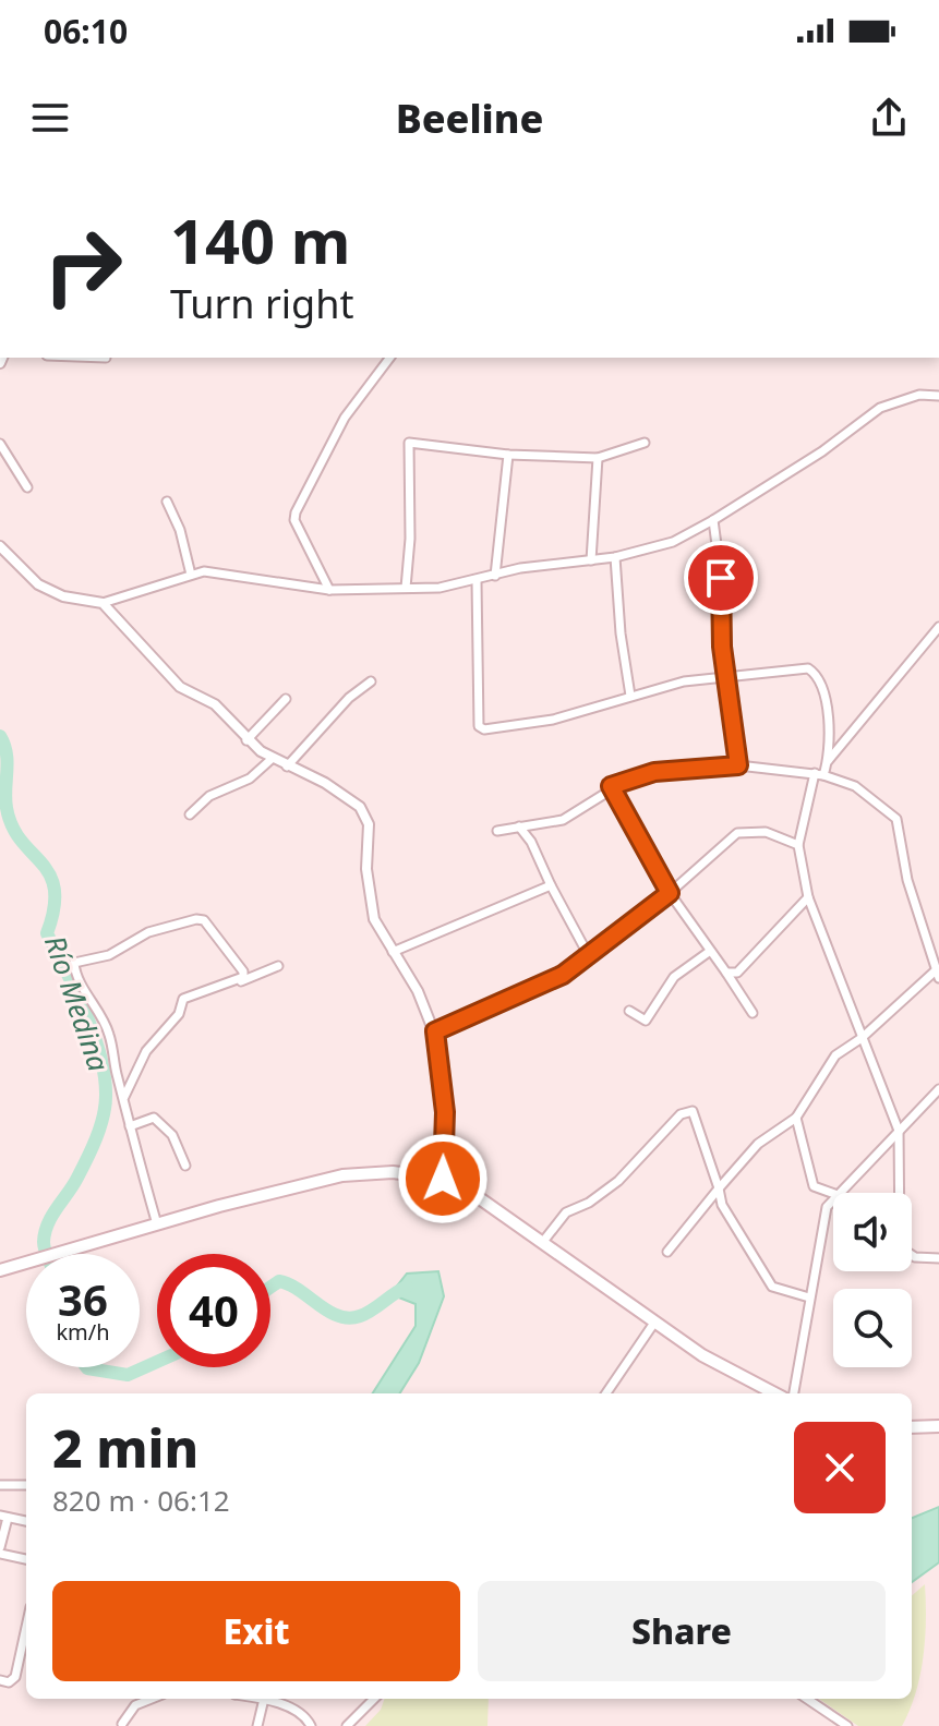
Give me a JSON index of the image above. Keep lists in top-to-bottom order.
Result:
{
  "water": ["Río Medina"],
  "page": {
    "status": "06:10",
    "header": "Beeline",
    "turn": ["140 m", "Turn right"],
    "speed": "36 km/h",
    "limit": "40",
    "heading": ["2 min", "820 m · 06:12"],
    "buttons": ["Exit", "Share"]
  }
}
